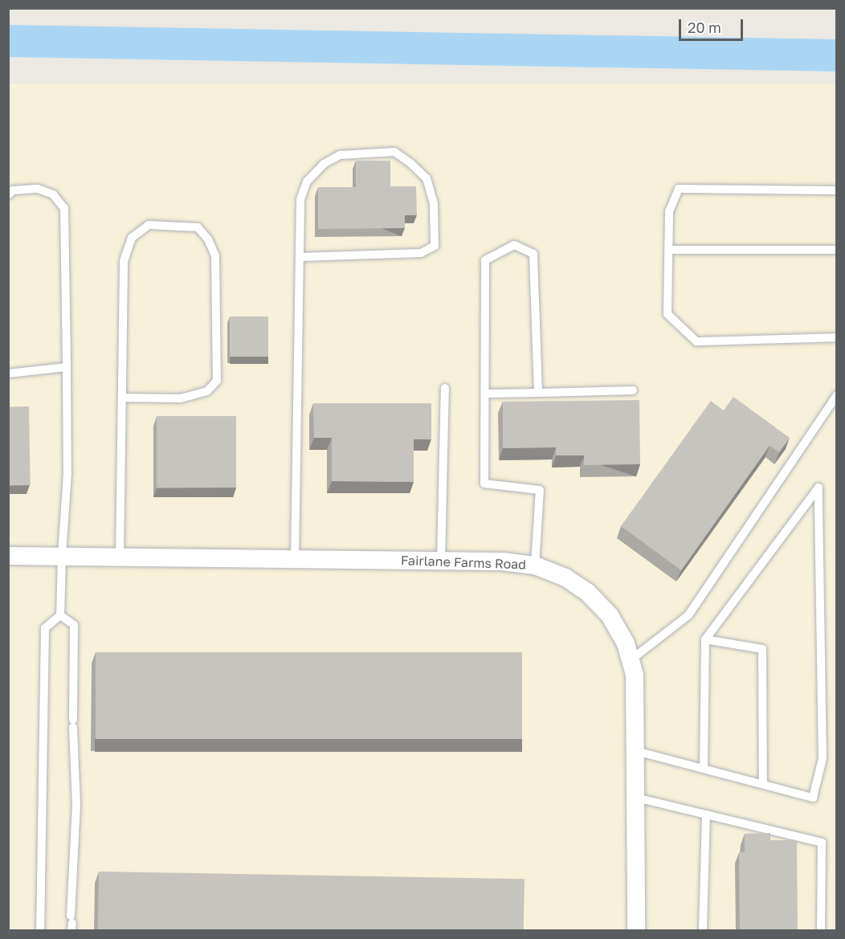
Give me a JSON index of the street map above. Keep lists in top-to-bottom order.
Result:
{
  "streets": {
    "street": ["Fairlane Farms Road"]
  },
  "scale_bar": "20 m"
}
